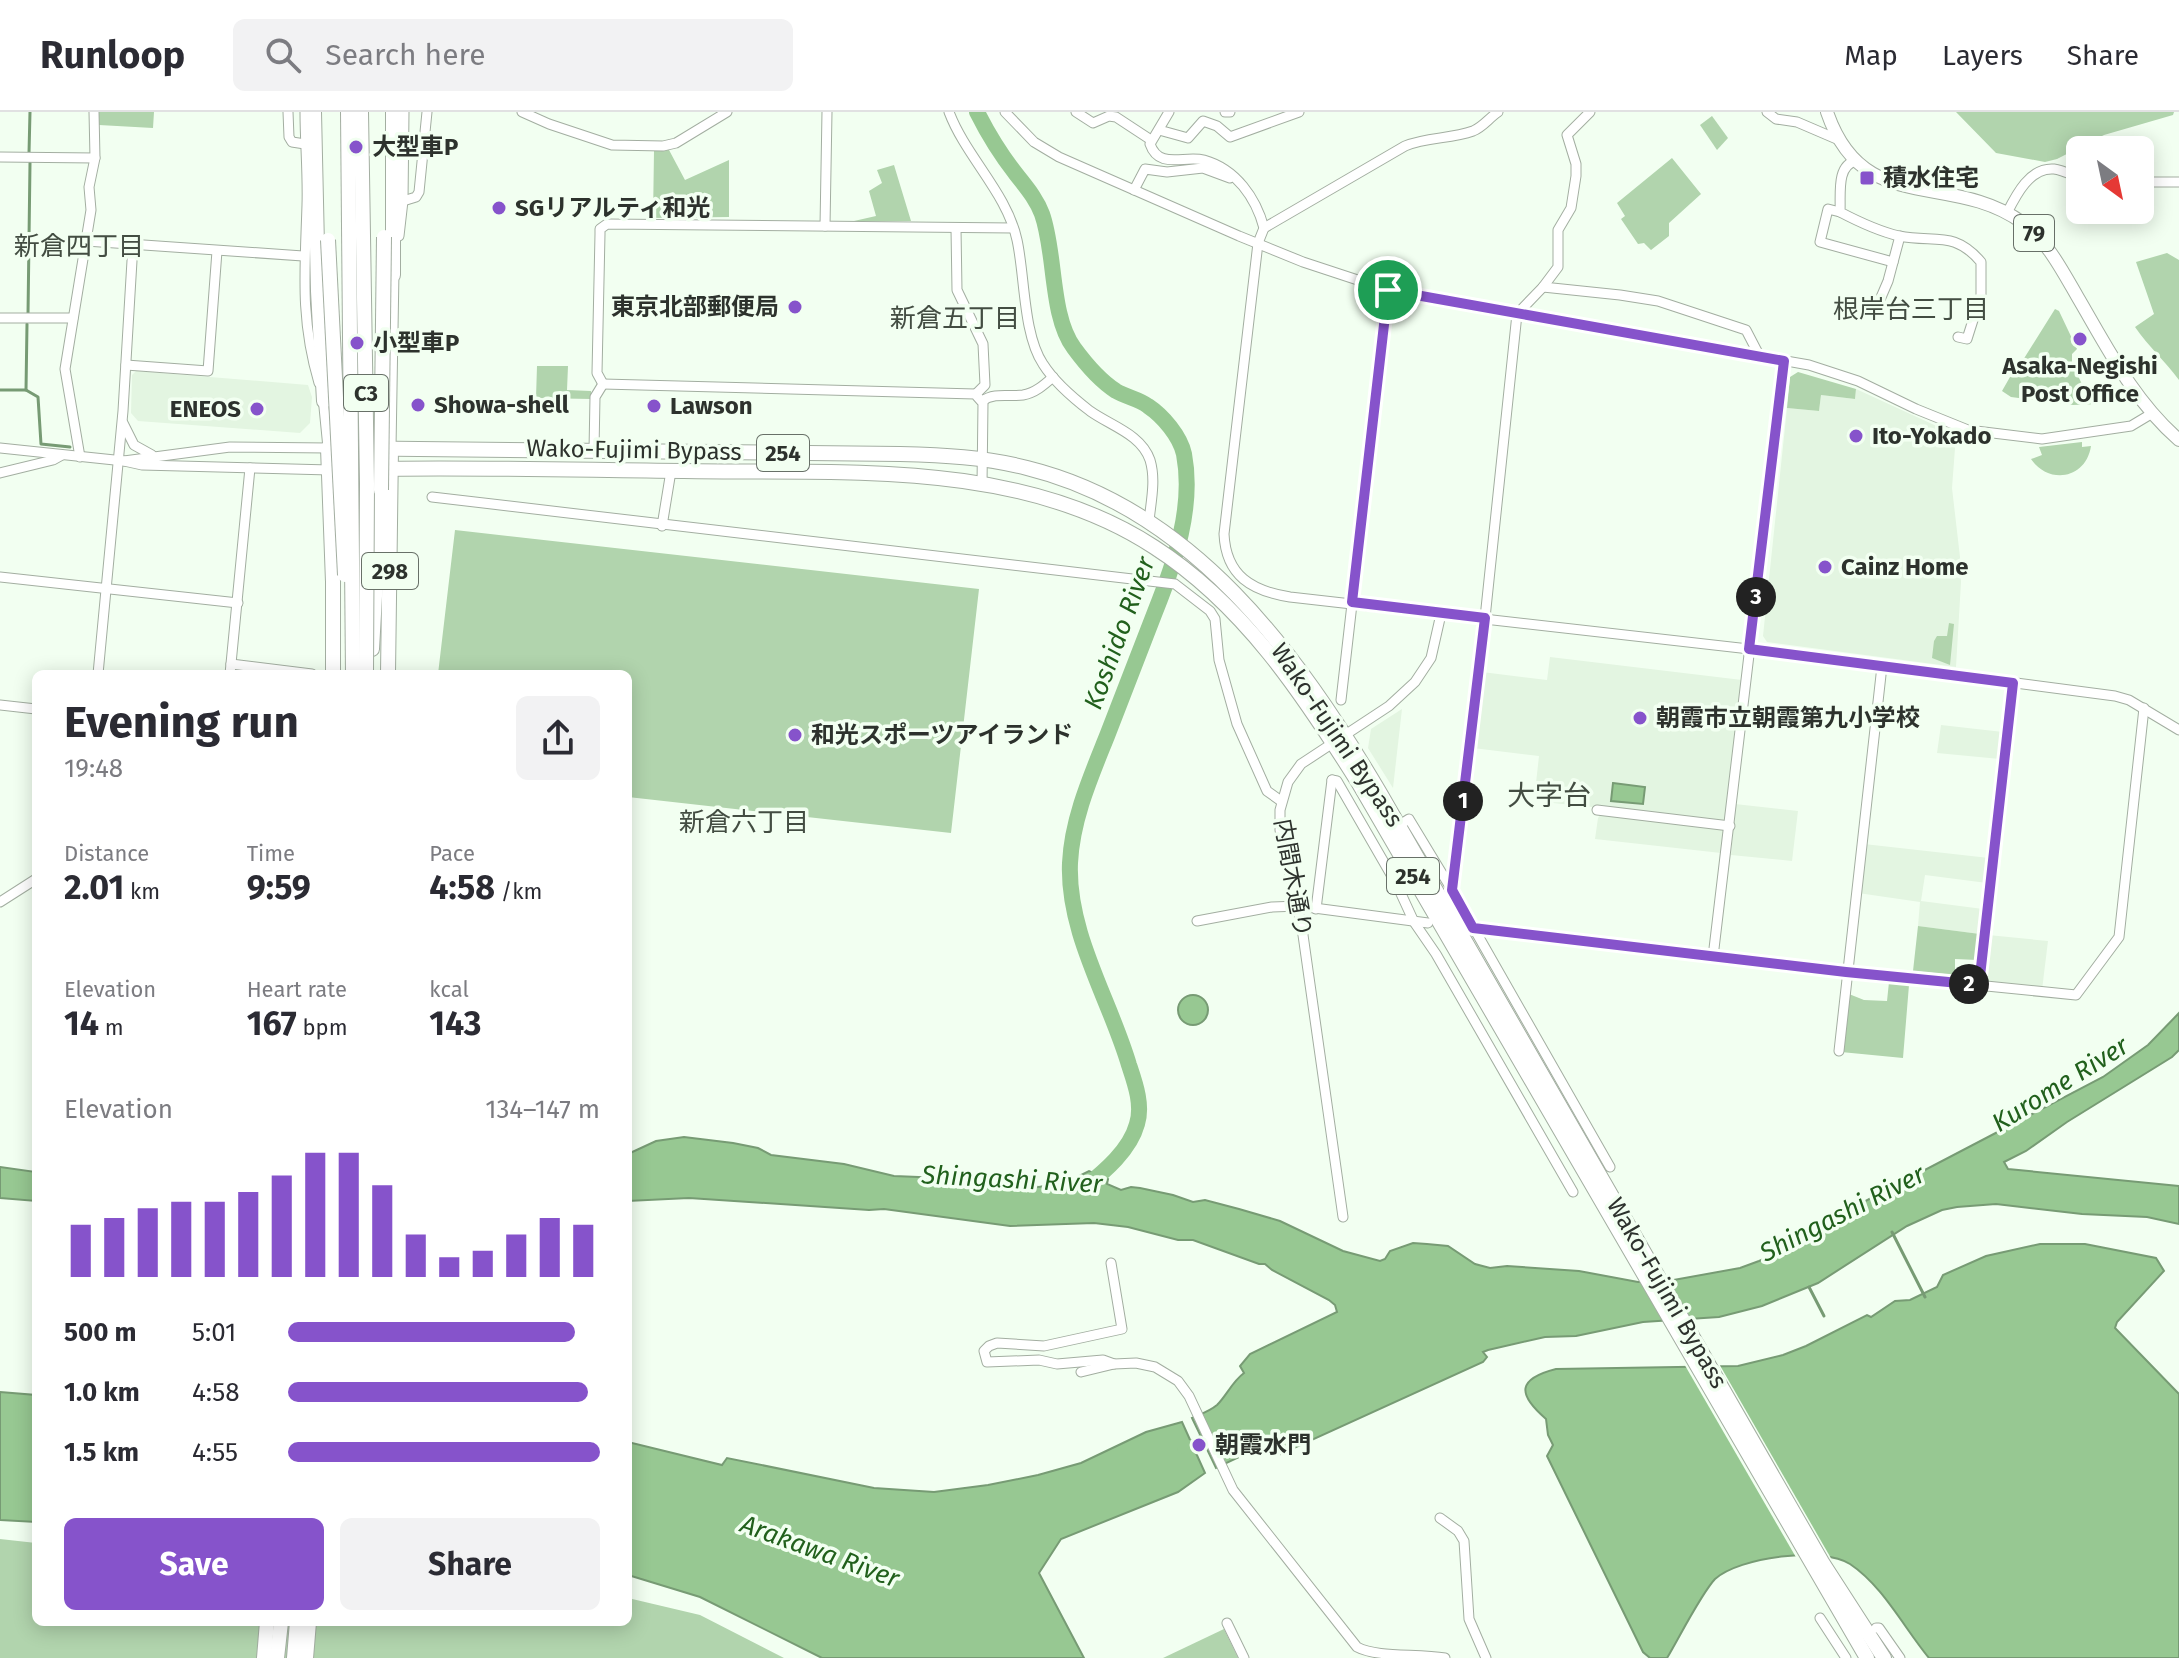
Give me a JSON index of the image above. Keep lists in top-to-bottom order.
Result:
{
  "streets": {
    "highway": [
      "C3",
      "Wako-Fujimi Bypass",
      "254",
      "298"
    ],
    "main road": ["79"],
    "street": ["内間木通り"]
  },
  "crossings": [
    ["Wako-Fujimi Bypass", "298"],
    ["Wako-Fujimi Bypass", "内間木通り"]
  ],
  "districts": [
    "新倉四丁目",
    "根岸台三丁目",
    "新倉五丁目",
    "大字台",
    "新倉六丁目"
  ],
  "water": [
    "Koshido River",
    "Kurome River",
    "Shingashi River",
    "Arakawa River"
  ],
  "places": {
    "other": [
      "大型車P",
      "SGリアルティ和光",
      "東京北部郵便局",
      "Asaka-Negishi Post Office",
      "小型車P",
      "Showa-shell",
      "Lawson",
      "ENEOS",
      "Ito-Yokado",
      "Cainz Home",
      "朝霞市立朝霞第九小学校",
      "和光スポーツアイランド",
      "朝霞水門"
    ],
    "transit": ["積水住宅"]
  },
  "north": "bottom right",
  "page": {
    "header": "Runloop",
    "search": "Search here",
    "nav": ["Map", "Layers", "Share"],
    "pins": ["3", "1", "2"],
    "heading": ["Evening run", "19:48"],
    "stats": [
      ["Distance", "2.01 km"],
      ["Time", "9:59"],
      ["Pace", "4:58 /km"],
      ["Elevation", "14 m"],
      ["Heart rate", "167 bpm"],
      ["kcal", "143"]
    ],
    "chart": ["Elevation", "134–147 m"],
    "list": [
      {
        "name": "500 m",
        "note": "5:01"
      },
      {
        "name": "1.0 km",
        "note": "4:58"
      },
      {
        "name": "1.5 km",
        "note": "4:55"
      }
    ],
    "buttons": ["Save", "Share"]
  }
}
